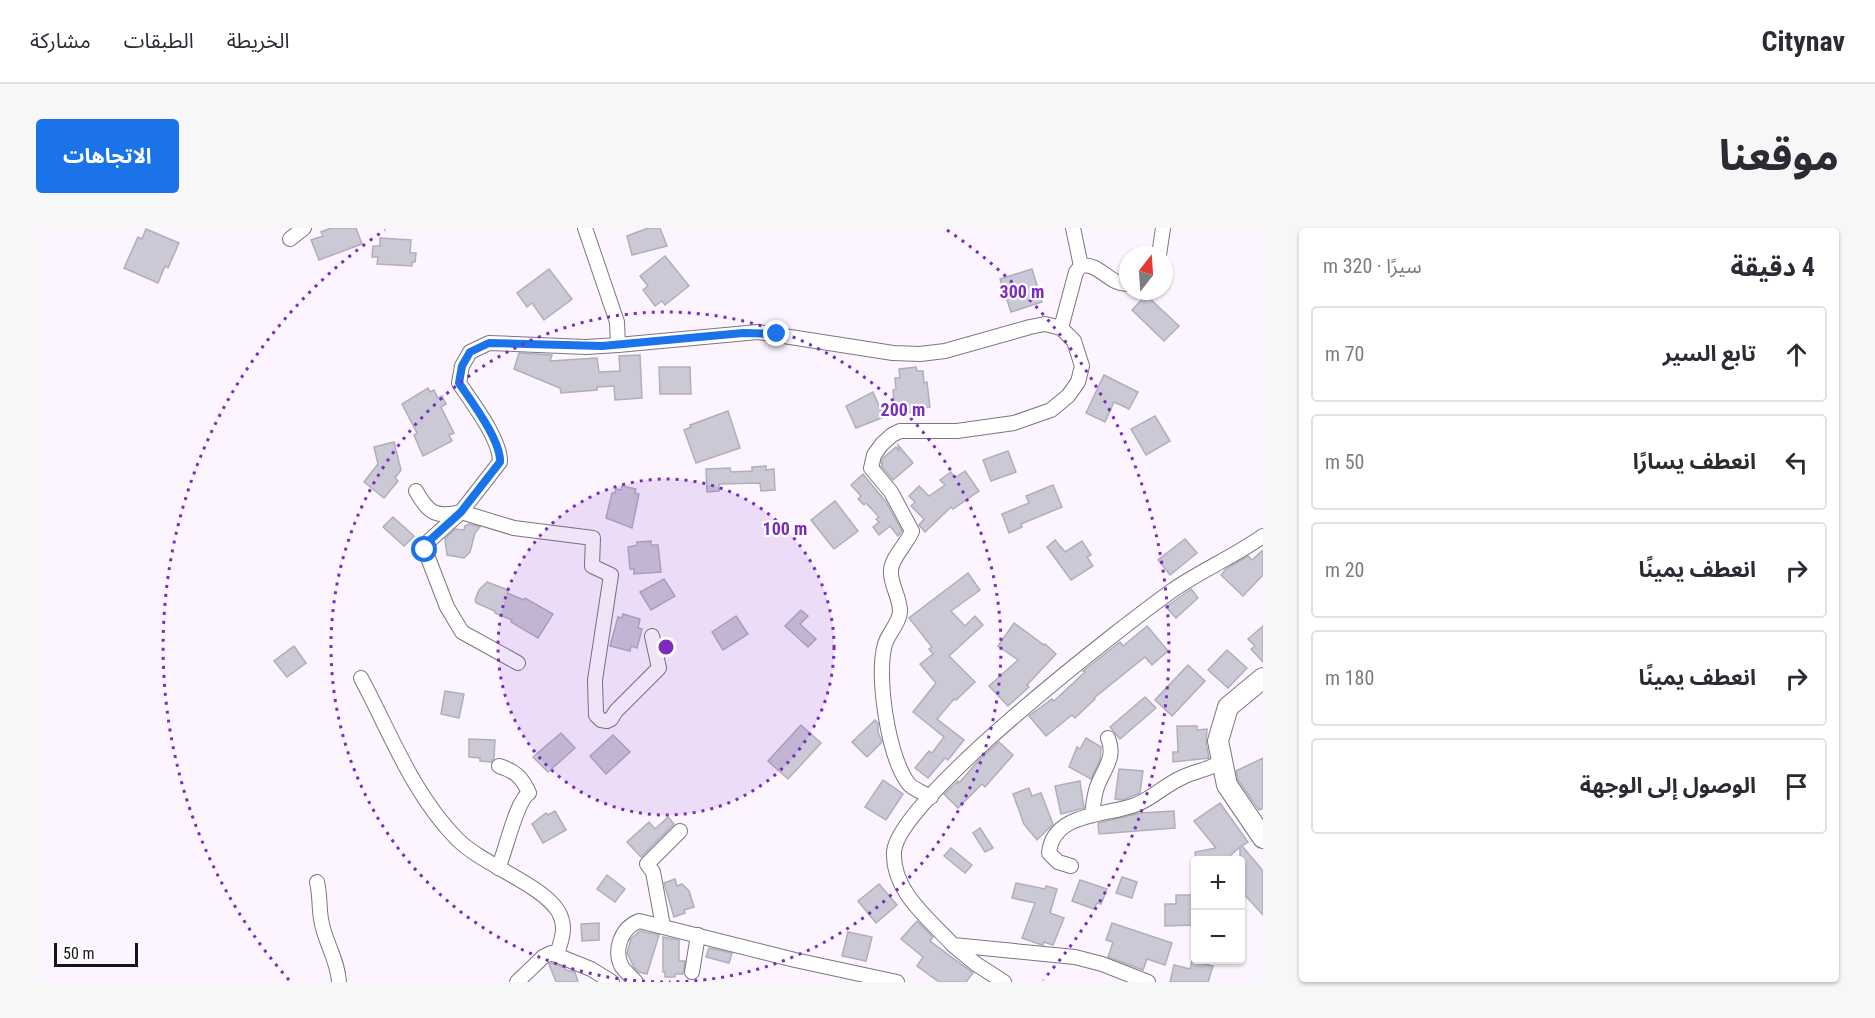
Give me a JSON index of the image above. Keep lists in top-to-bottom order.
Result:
{
  "scale_bar": "50 m",
  "north": "top",
  "page": {
    "header": "Citynav",
    "nav": ["الخريطة", "الطبقات", "مشاركة"],
    "title": "موقعنا",
    "buttons": "الاتجاهات",
    "heading": ["4 دقيقة", "سيرًا · 320 m"],
    "list": [
      ["تابع السير", "70 m"],
      ["انعطف يسارًا", "50 m"],
      ["انعطف يمينًا", "20 m"],
      ["انعطف يمينًا", "180 m"],
      "الوصول إلى الوجهة"
    ],
    "map_buttons": ["+", "−"],
    "scale": "50 m"
  },
  "rings": ["300 m", "200 m", "100 m"]
}
